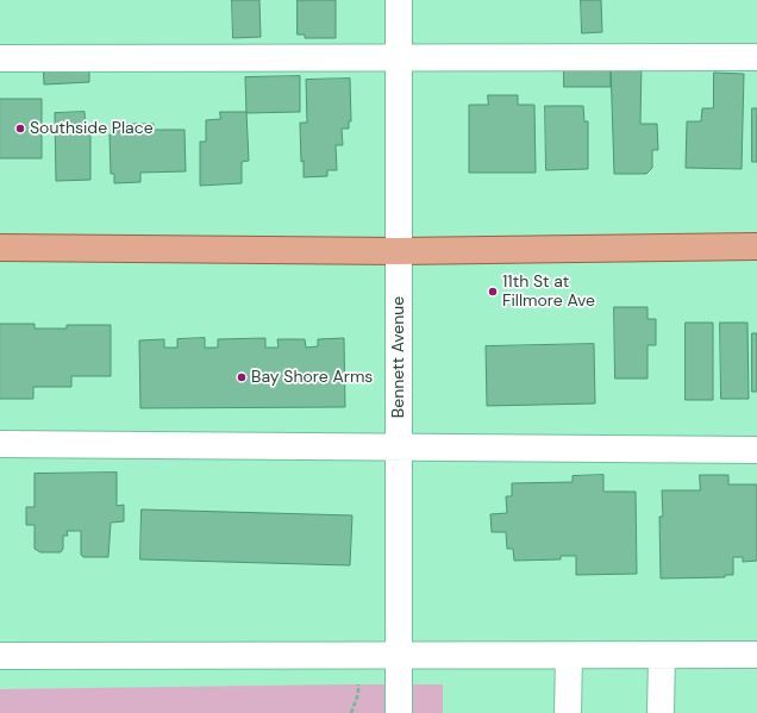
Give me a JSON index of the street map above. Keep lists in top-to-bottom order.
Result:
{
  "streets": {
    "street": ["Bennett Avenue"]
  },
  "places": ["Southside Place", "11th St at Fillmore Ave", "Bay Shore Arms"]
}
